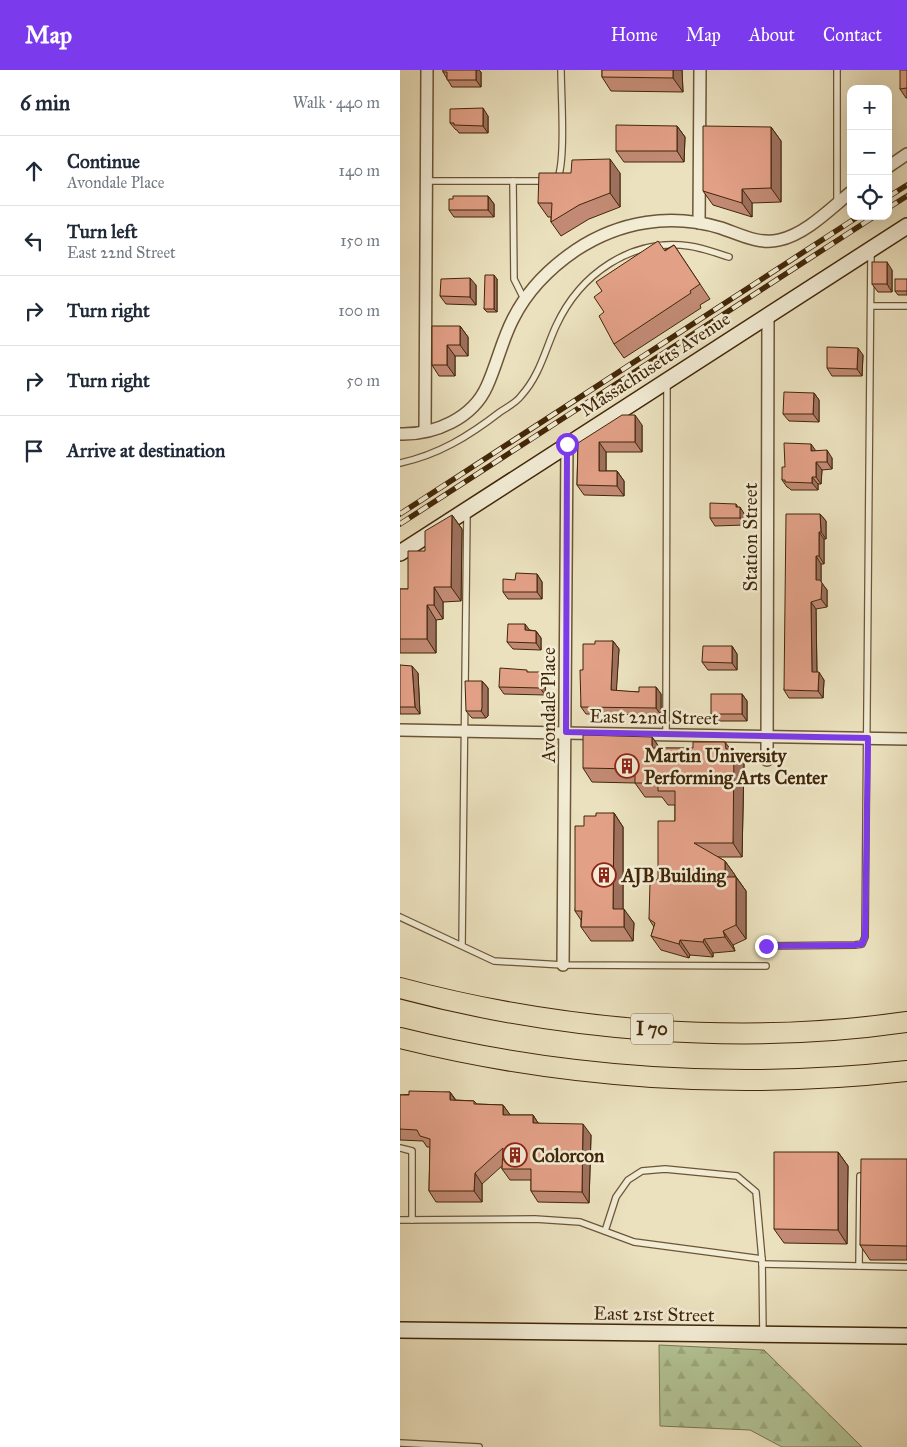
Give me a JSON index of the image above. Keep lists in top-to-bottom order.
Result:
{
  "streets": {
    "highway": ["I 70"],
    "street": [
      "Massachusetts Avenue",
      "Station Street",
      "Avondale Place",
      "East 22nd Street",
      "East 21st Street"
    ]
  },
  "crossings": [
    ["Massachusetts Avenue", "Station Street"],
    ["Massachusetts Avenue", "Avondale Place"],
    ["Station Street", "East 22nd Street"],
    ["Avondale Place", "East 22nd Street"]
  ],
  "places": {
    "building": ["Martin University Performing Arts Center", "AJB Building", "Colorcon"]
  },
  "page": {
    "header": "Map",
    "nav": [
      "Home",
      "Map",
      "About",
      "Contact"
    ],
    "heading": ["6 min", "Walk · 440 m"],
    "map_buttons": ["+", "−"],
    "list": [
      ["Continue", "Avondale Place", "140 m"],
      ["Turn left", "East 22nd Street", "150 m"],
      ["Turn right", "100 m"],
      ["Turn right", "50 m"],
      "Arrive at destination"
    ]
  }
}
